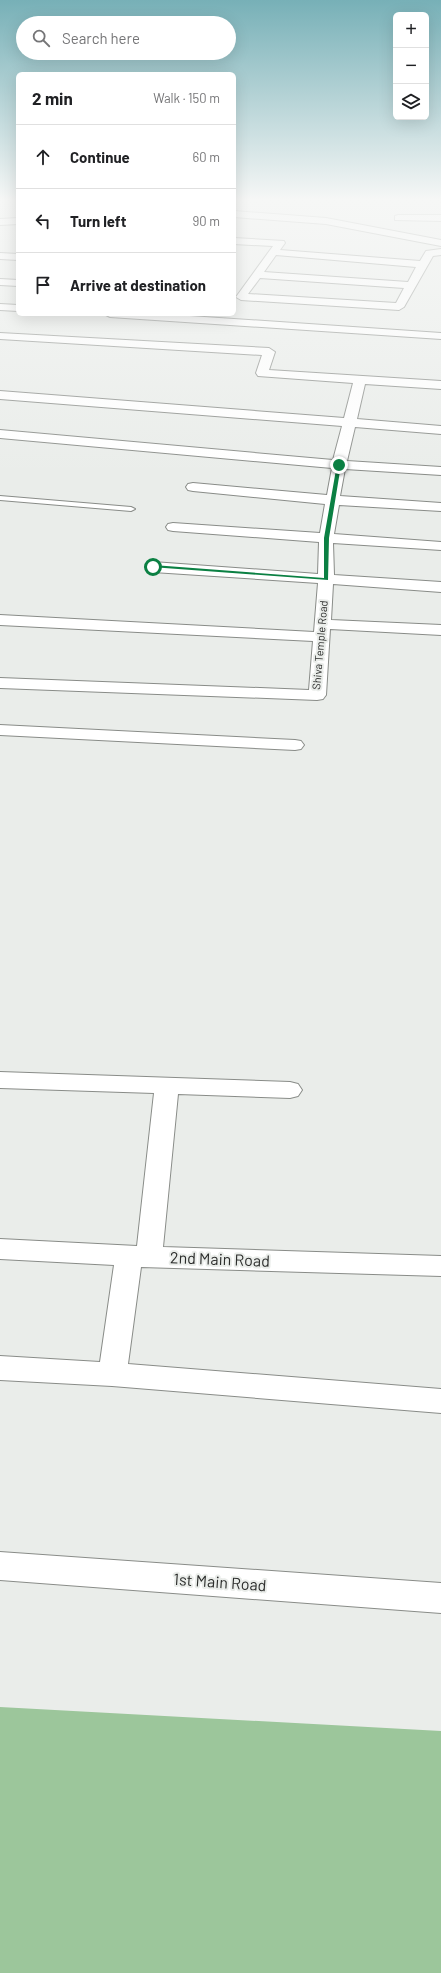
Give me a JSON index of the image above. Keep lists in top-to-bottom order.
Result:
{
  "streets": {
    "street": ["Shiva Temple Road", "2nd Main Road", "1st Main Road"]
  },
  "page": {
    "map_buttons": ["+", "−"],
    "search": "Search here",
    "heading": ["2 min", "Walk · 150 m"],
    "list": [
      ["Continue", "60 m"],
      ["Turn left", "90 m"],
      "Arrive at destination"
    ]
  }
}
